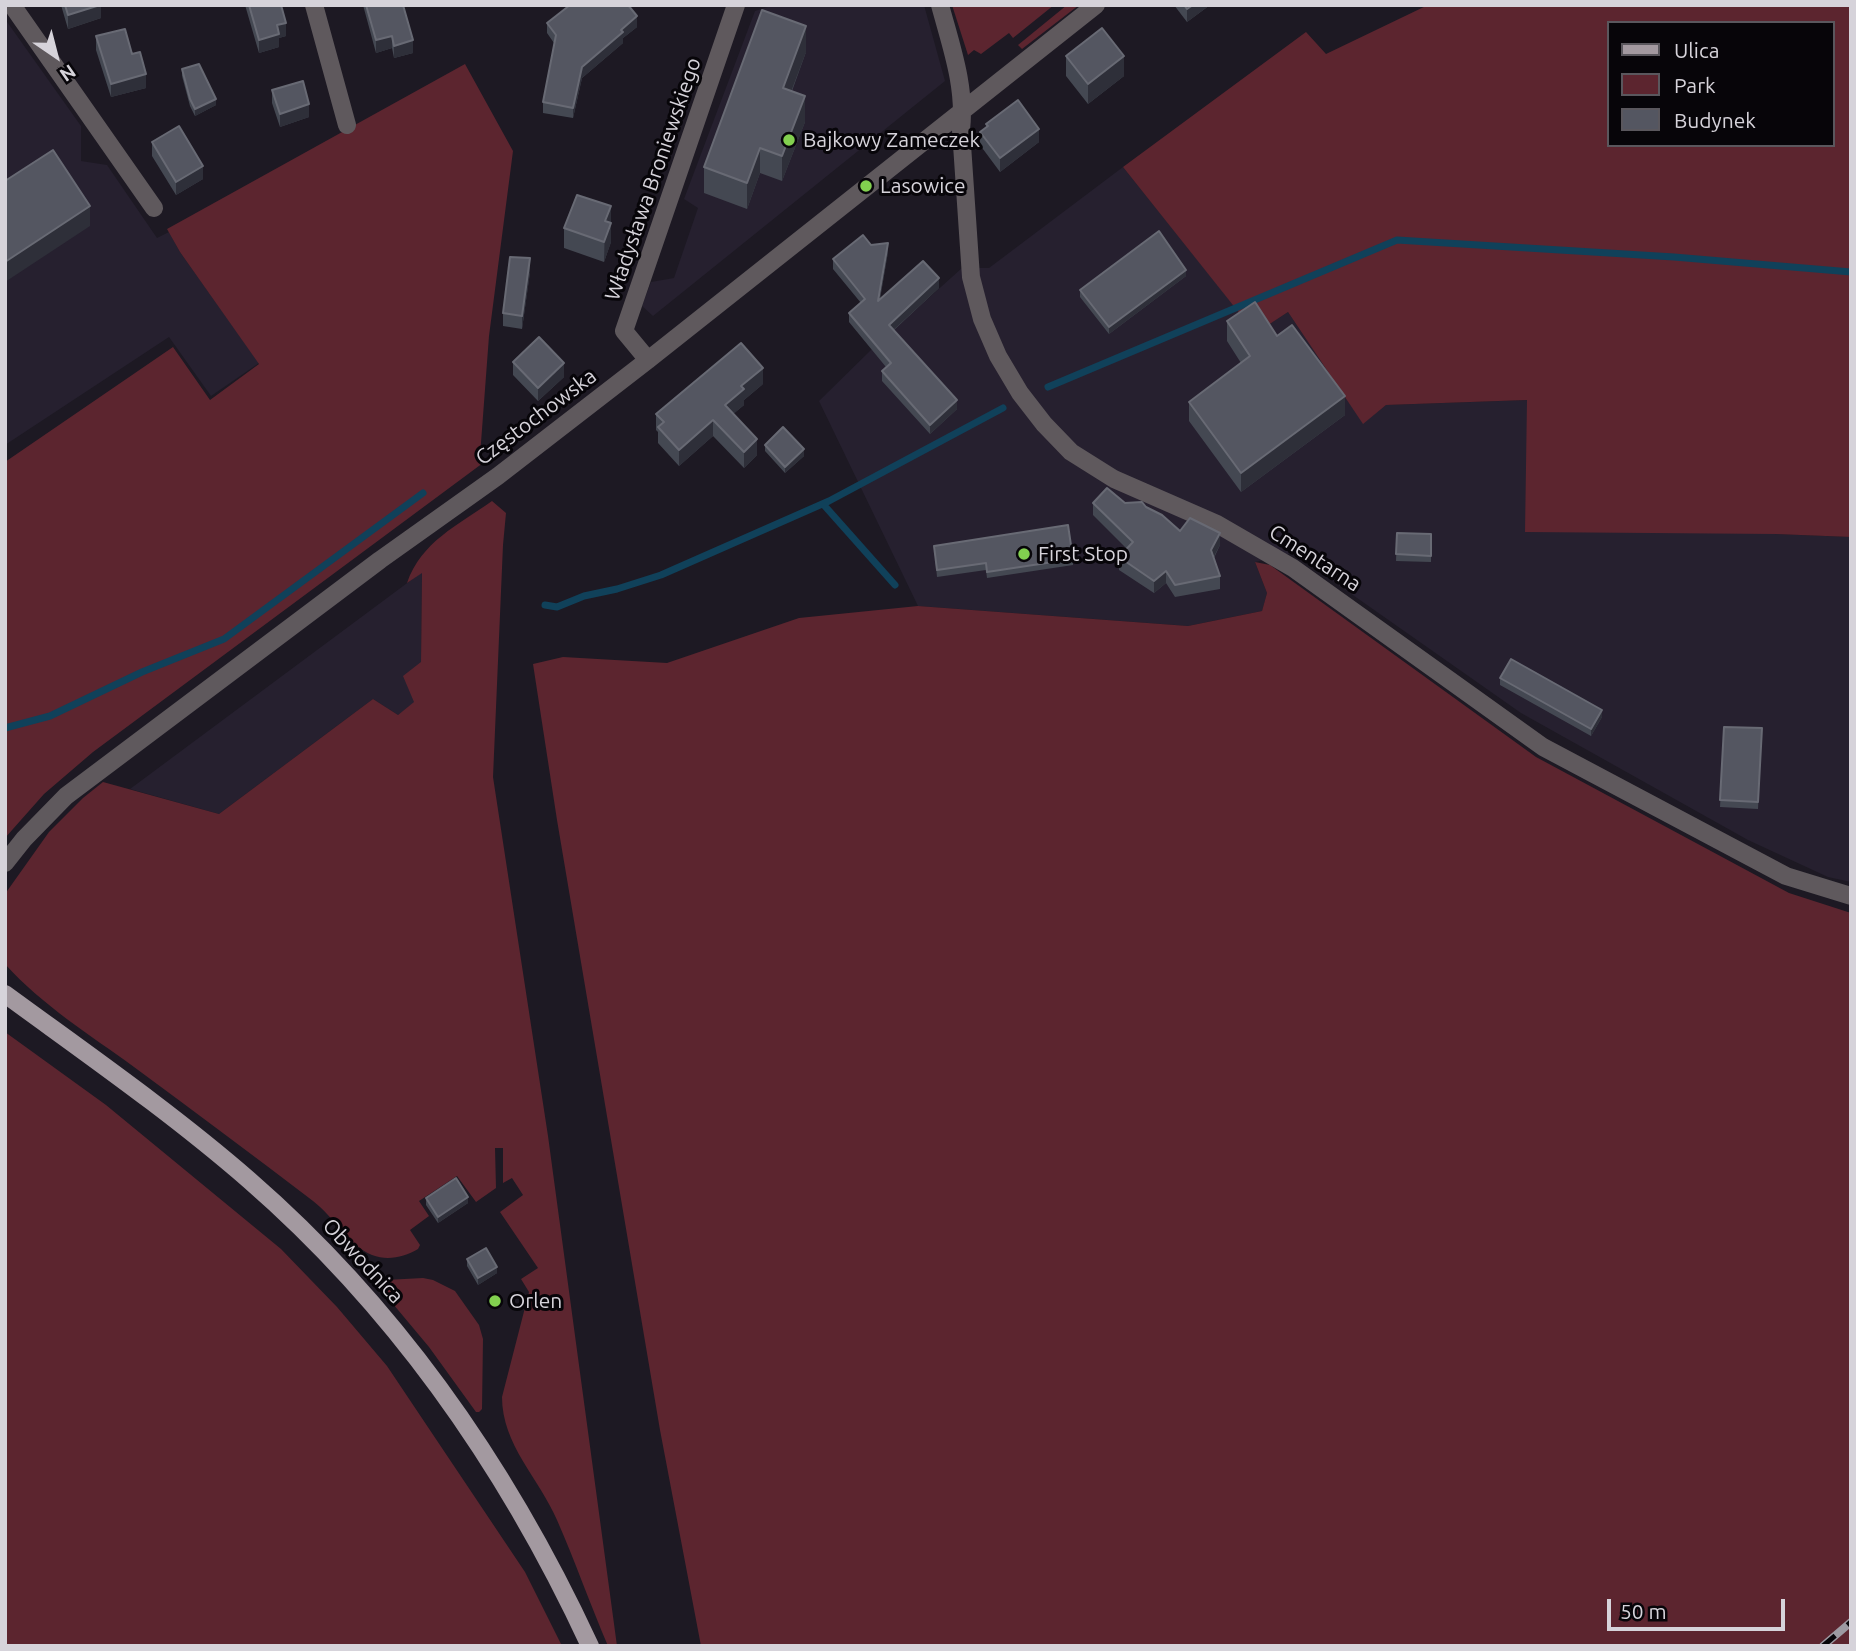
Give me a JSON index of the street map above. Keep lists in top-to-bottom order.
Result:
{
  "streets": {
    "main road": ["Obwodnica"],
    "street": ["Władysława Broniewskiego", "Częstochowska", "Cmentarna"]
  },
  "crossings": [
    ["Władysława Broniewskiego", "Częstochowska"],
    ["Częstochowska", "Cmentarna"]
  ],
  "places": [
    "Bajkowy Zameczek",
    "Lasowice",
    "First Stop",
    "Orlen"
  ],
  "legend": ["Ulica", "Park", "Budynek"],
  "scale_bar": "50 m",
  "north": "bottom right"
}
